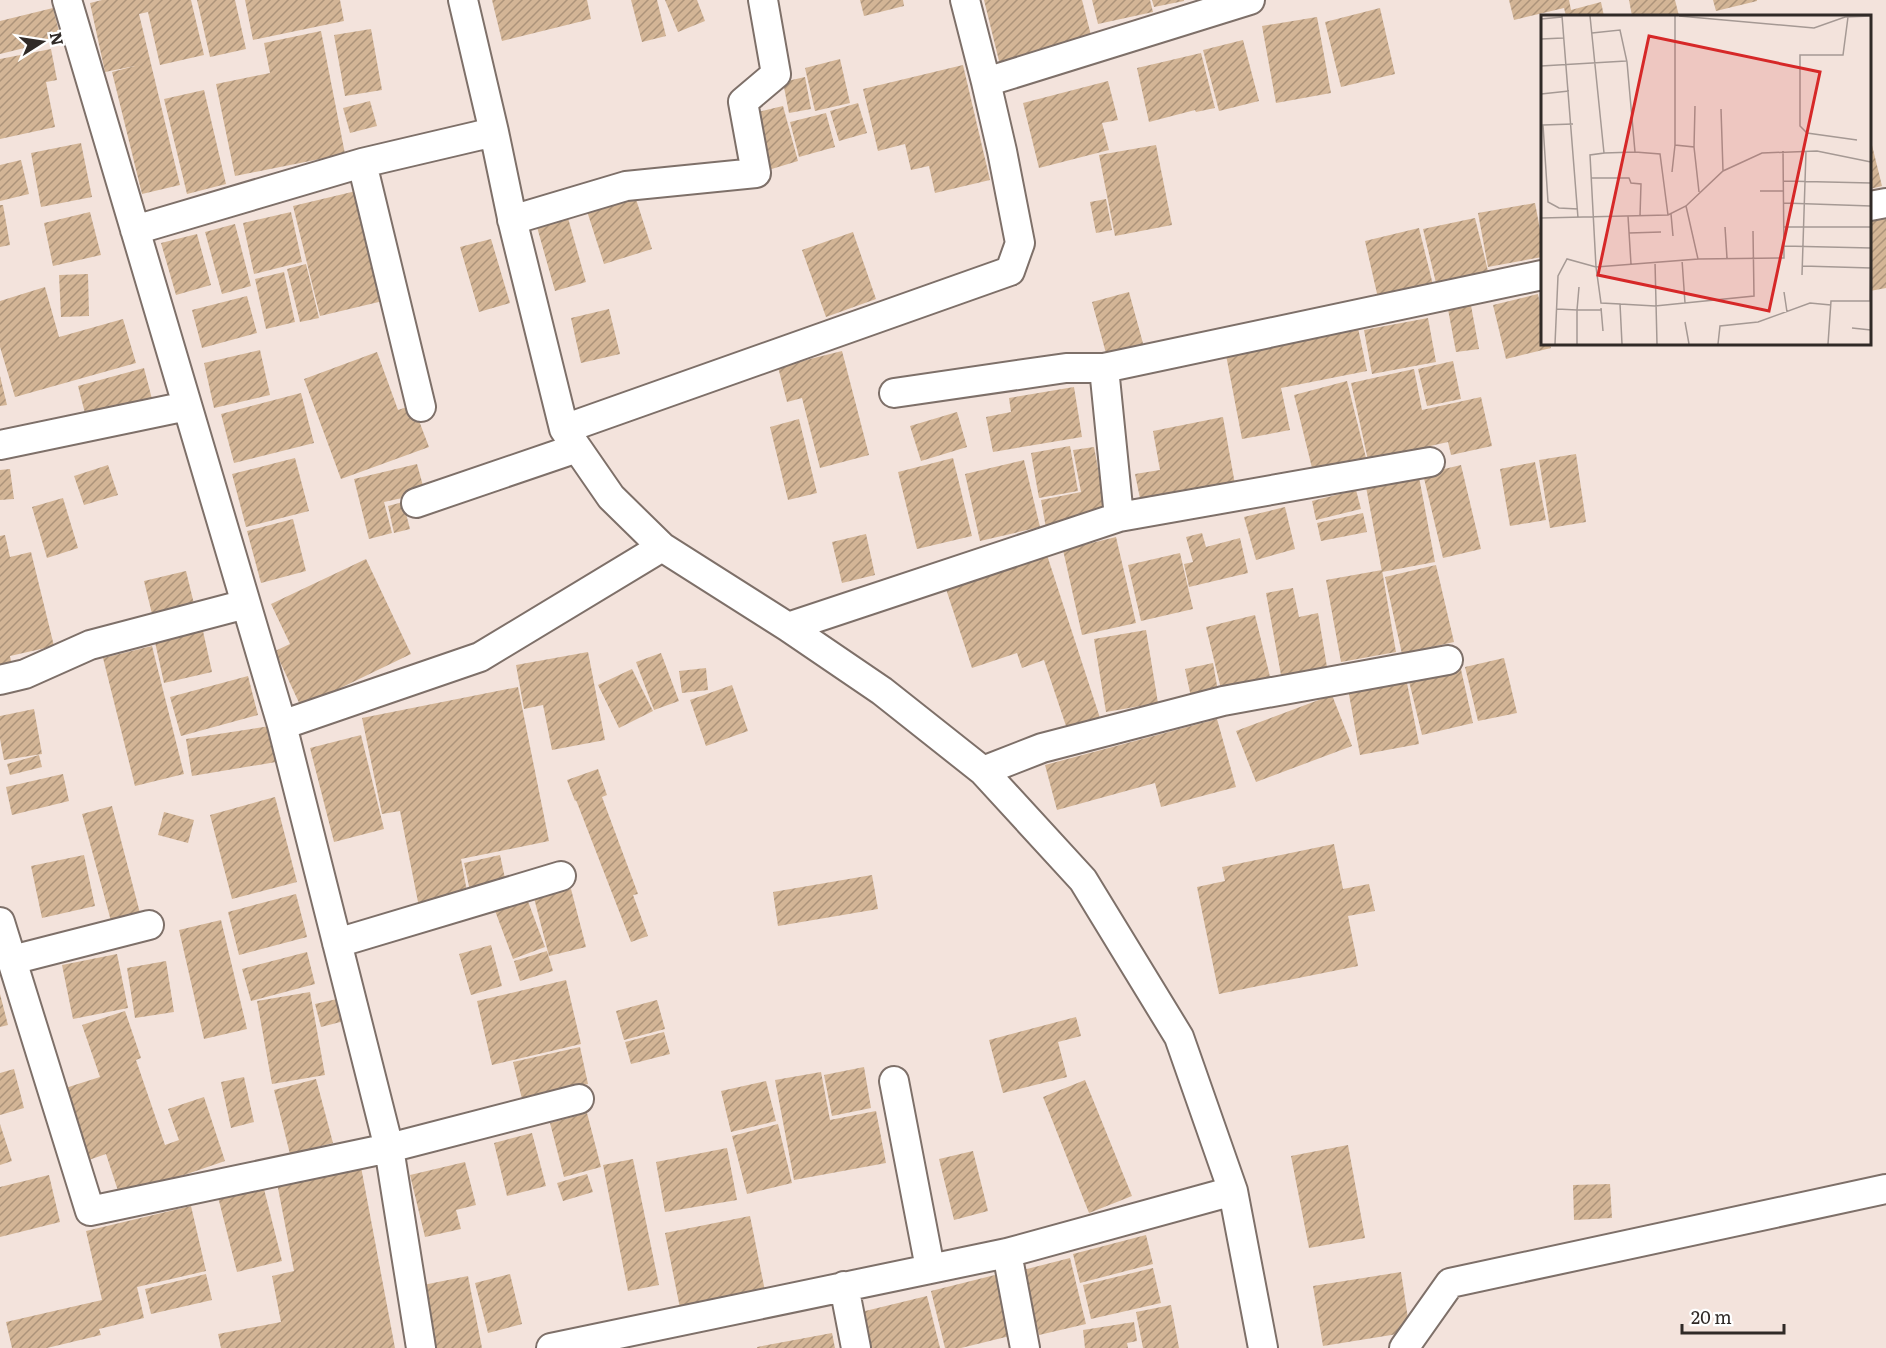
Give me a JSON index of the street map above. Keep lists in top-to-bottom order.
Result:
{
  "scale_bar": "20 m",
  "north": "right"
}
